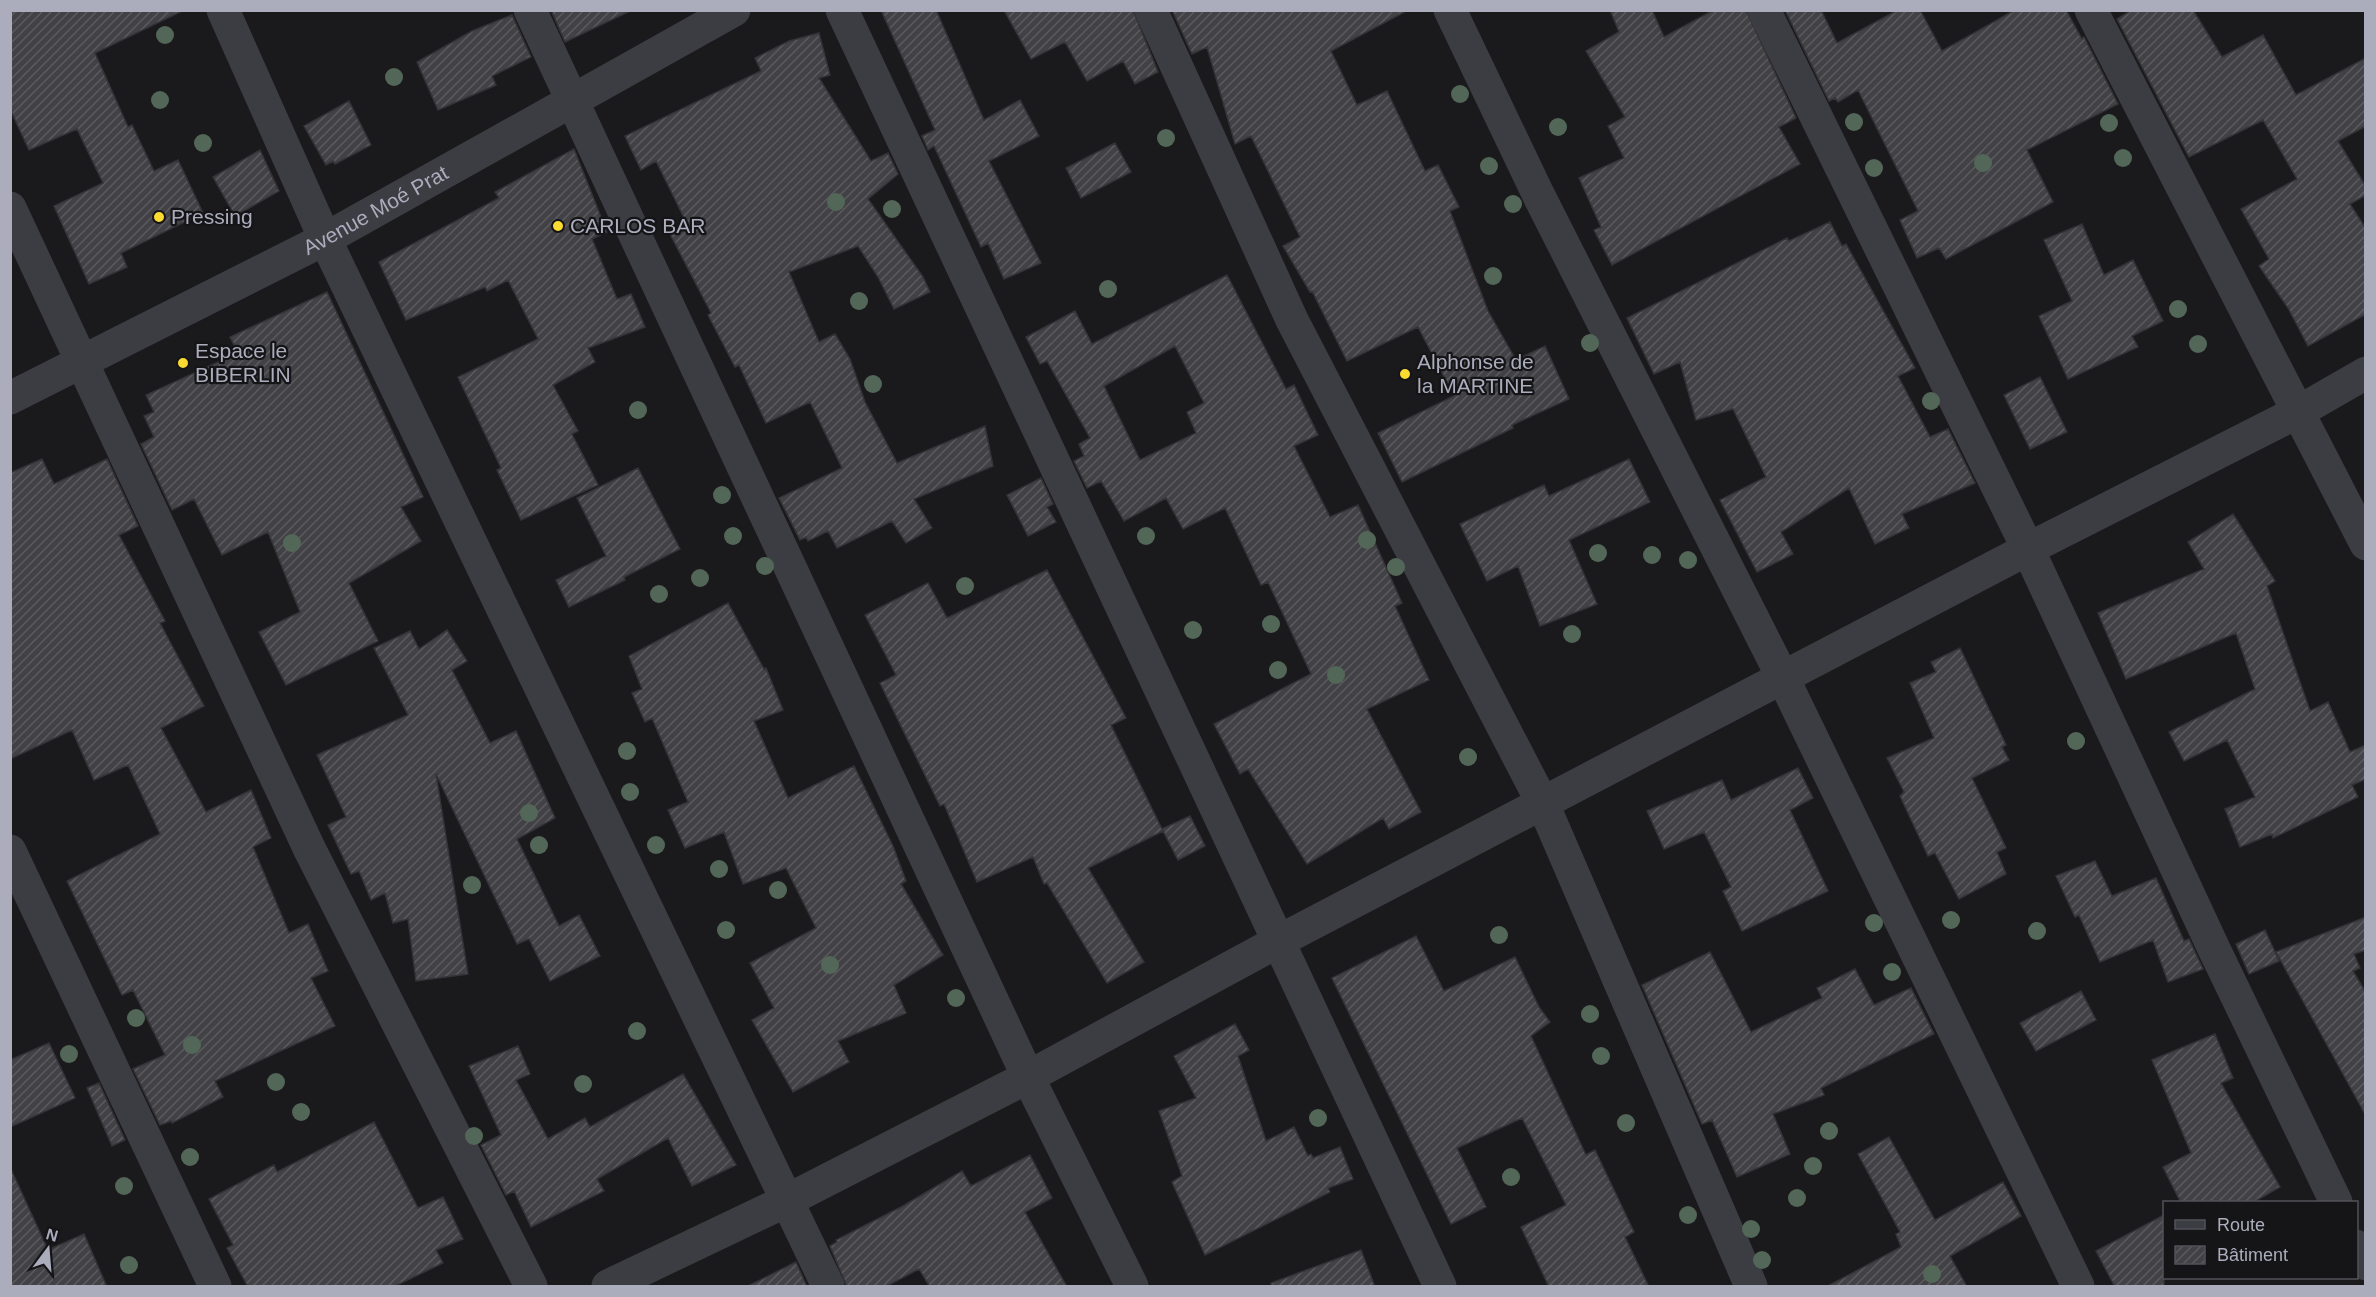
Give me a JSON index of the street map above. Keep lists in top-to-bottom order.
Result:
{
  "streets": {
    "street": ["Avenue Moé Prat"]
  },
  "places": [
    "Pressing",
    "CARLOS BAR",
    "Espace le BIBERLIN",
    "Alphonse de la MARTINE"
  ],
  "legend": ["Route", "Bâtiment"],
  "north": "top"
}
